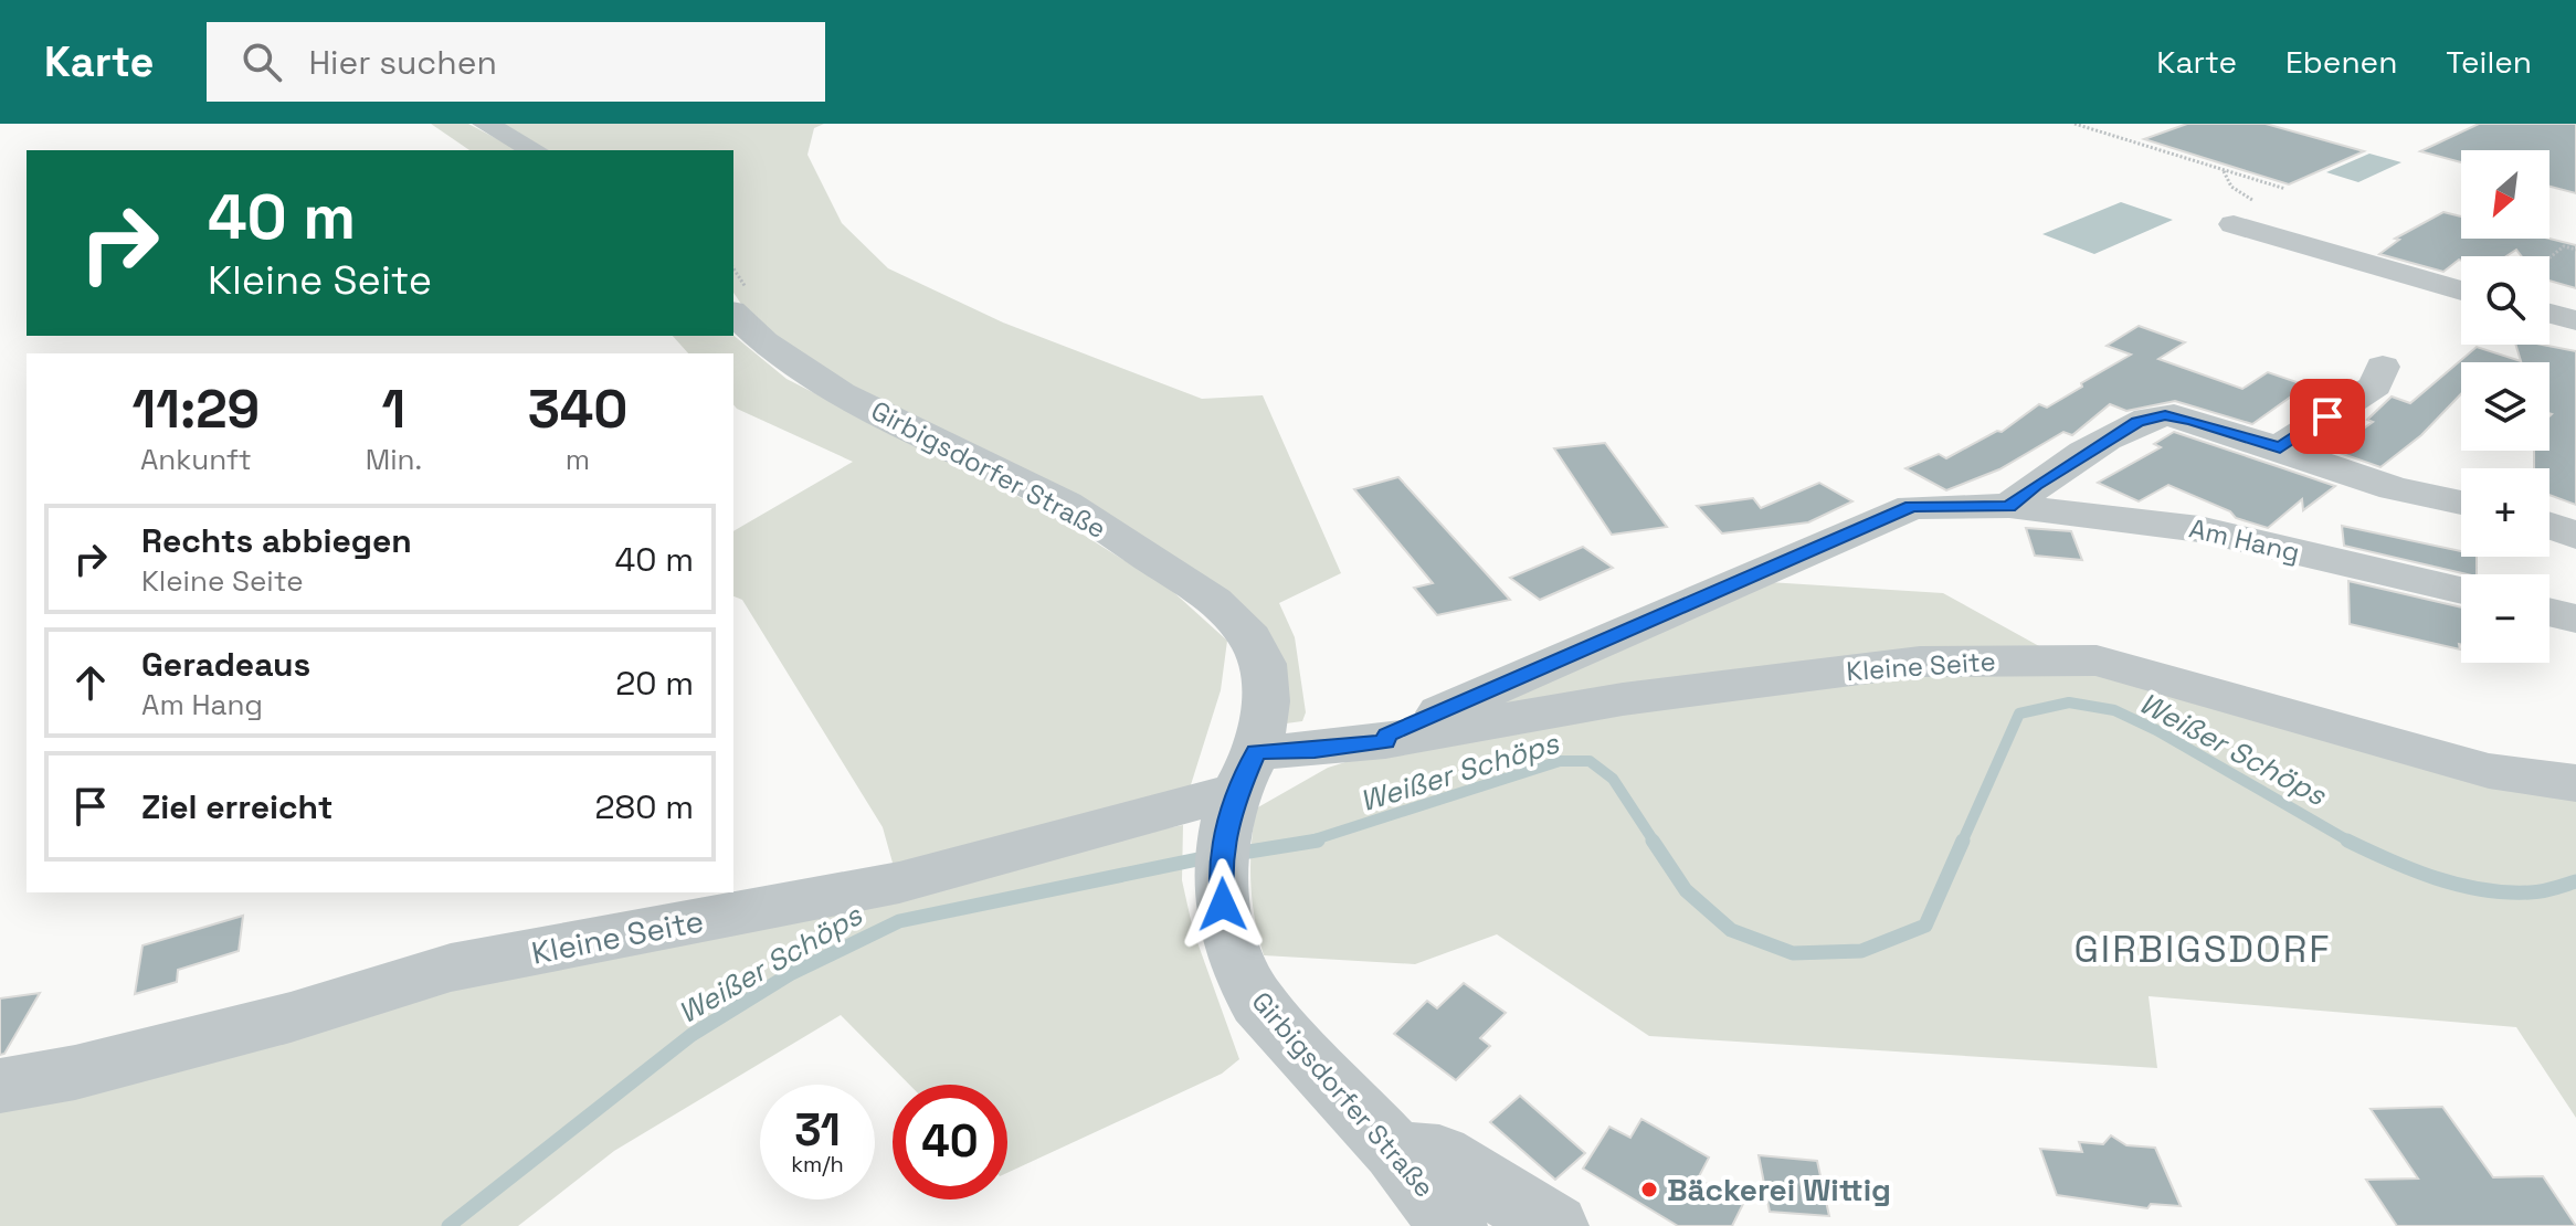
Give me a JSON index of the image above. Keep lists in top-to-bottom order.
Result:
{
  "streets": {
    "street": ["Girbigsdorfer Straße", "Am Hang", "Kleine Seite"]
  },
  "crossings": [
    ["Girbigsdorfer Straße", "Kleine Seite"],
    ["Am Hang", "Kleine Seite"]
  ],
  "districts": ["GIRBIGSDORF"],
  "water": ["Weißer Schöps"],
  "places": ["Bäckerei Wittig"],
  "north": "bottom left",
  "page": {
    "header": "Karte",
    "search": "Hier suchen",
    "nav": ["Karte", "Ebenen", "Teilen"],
    "map_buttons": ["+", "−"],
    "turn": ["40 m", "Kleine Seite"],
    "eta": [
      "11:29",
      "Ankunft",
      "1",
      "Min.",
      "340",
      "m"
    ],
    "list": [
      {
        "name": "Rechts abbiegen",
        "note": "Kleine Seite",
        "value": "40 m"
      },
      {
        "name": "Geradeaus",
        "note": "Am Hang",
        "value": "20 m"
      },
      {
        "name": "Ziel erreicht",
        "value": "280 m"
      }
    ],
    "speed": "31 km/h",
    "limit": "40"
  }
}
